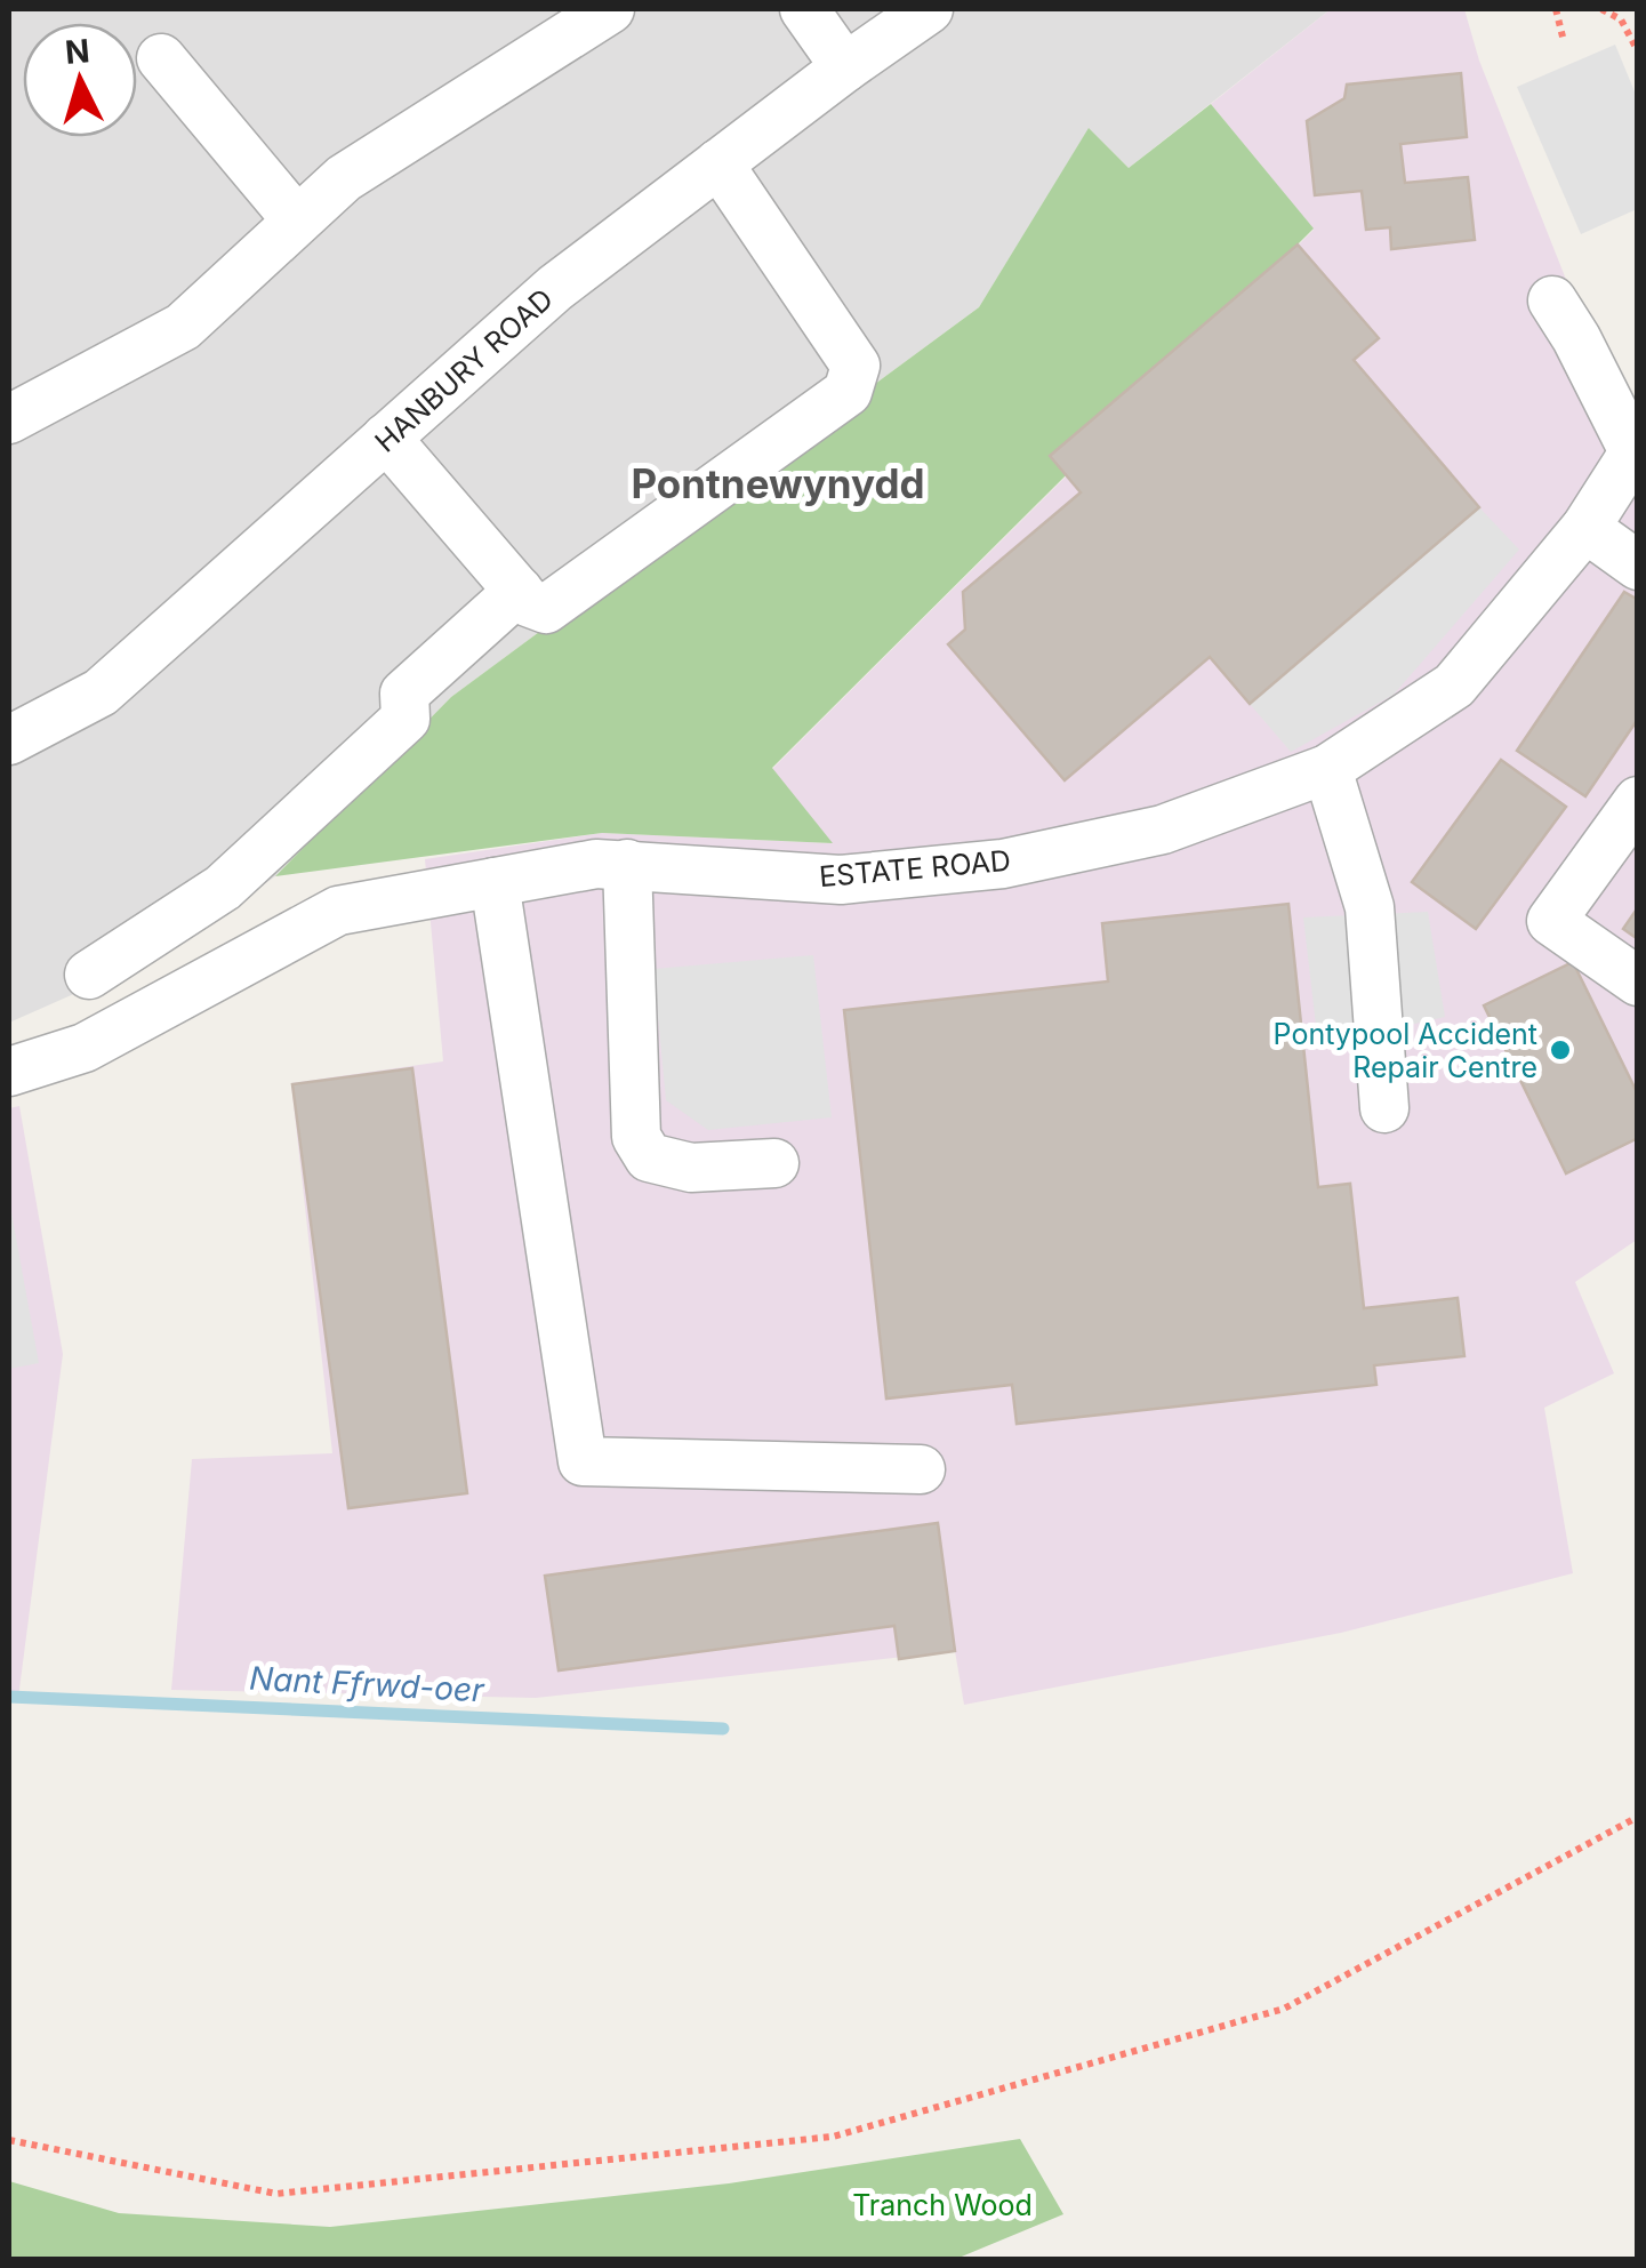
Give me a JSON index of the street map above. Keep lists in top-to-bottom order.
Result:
{
  "streets": {
    "street": ["HANBURY ROAD", "ESTATE ROAD"]
  },
  "districts": ["Pontnewynydd"],
  "water": ["Nant Ffrwd-oer"],
  "parks": ["Tranch Wood"],
  "places": ["Pontypool Accident Repair Centre"],
  "north": "top"
}
